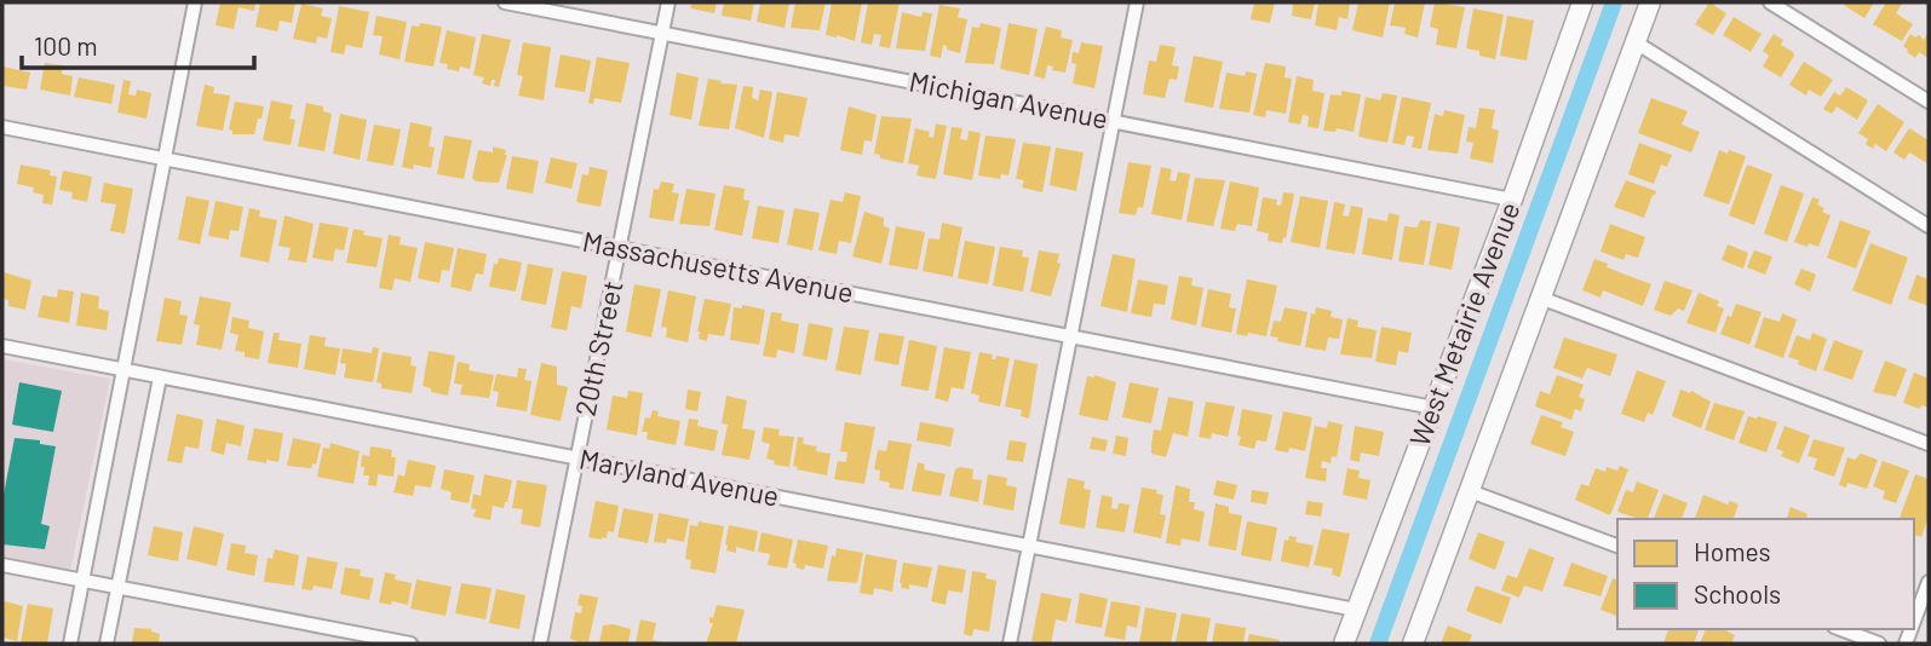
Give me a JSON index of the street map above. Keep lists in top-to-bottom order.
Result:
{
  "streets": {
    "main road": ["West Metairie Avenue"],
    "street": [
      "Michigan Avenue",
      "Massachusetts Avenue",
      "20th Street",
      "Maryland Avenue"
    ]
  },
  "crossings": [
    ["Michigan Avenue", "West Metairie Avenue"],
    ["Michigan Avenue", "20th Street"],
    ["Massachusetts Avenue", "West Metairie Avenue"],
    ["Massachusetts Avenue", "20th Street"],
    ["West Metairie Avenue", "Maryland Avenue"],
    ["20th Street", "Maryland Avenue"]
  ],
  "legend": ["Homes", "Schools"],
  "scale_bar": "100 m"
}
